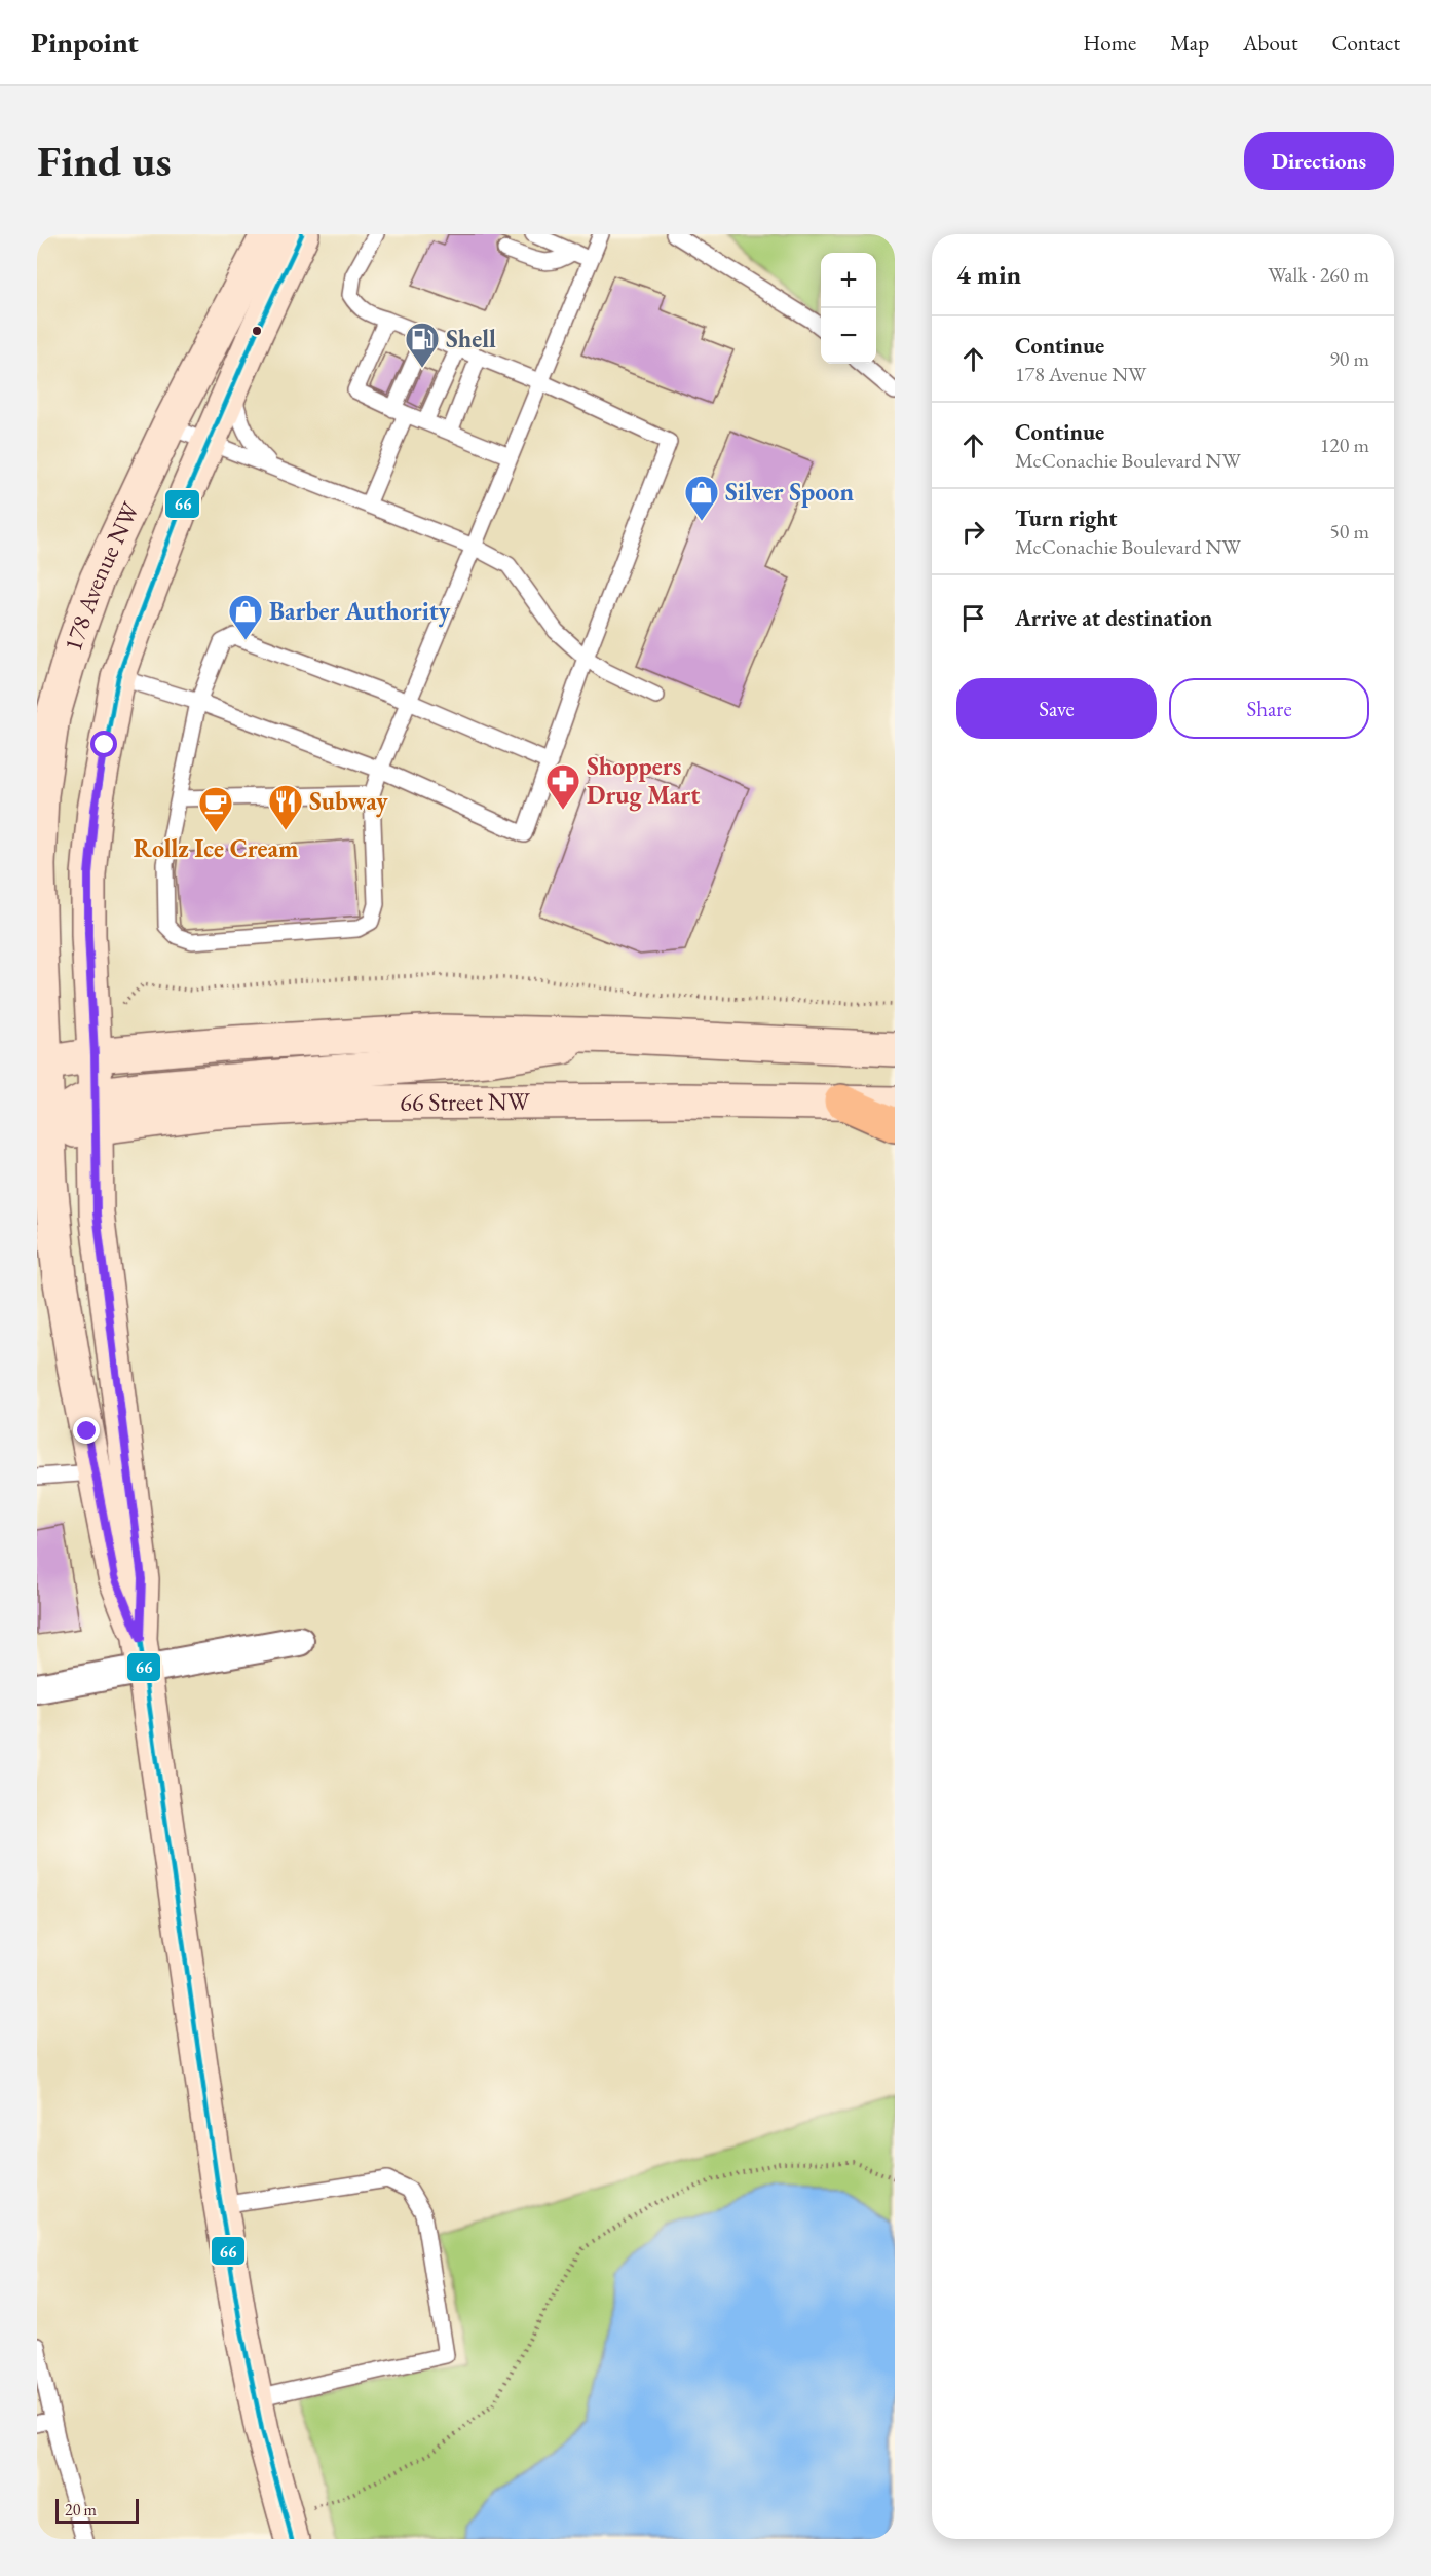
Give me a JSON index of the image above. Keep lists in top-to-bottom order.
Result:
{
  "streets": {
    "street": ["178 Avenue NW", "66 Street NW"]
  },
  "crossings": [
    ["178 Avenue NW", "66 Street NW"]
  ],
  "places": {
    "fuel station": ["Shell"],
    "shop": ["Silver Spoon", "Barber Authority"],
    "pharmacy": ["Shoppers Drug Mart"],
    "restaurant": ["Subway"],
    "cafe": ["Rollz Ice Cream"]
  },
  "lines": ["transit line 66"],
  "scale_bar": "20 m",
  "page": {
    "header": "Pinpoint",
    "nav": [
      "Home",
      "Map",
      "About",
      "Contact"
    ],
    "buttons": [
      "Directions",
      ["Save", "Share"]
    ],
    "title": "Find us",
    "heading": ["4 min", "Walk · 260 m"],
    "map_buttons": ["+", "−"],
    "list": [
      ["Continue", "178 Avenue NW", "90 m"],
      ["Continue", "McConachie Boulevard NW", "120 m"],
      ["Turn right", "McConachie Boulevard NW", "50 m"],
      "Arrive at destination"
    ],
    "scale": "20 m"
  }
}
